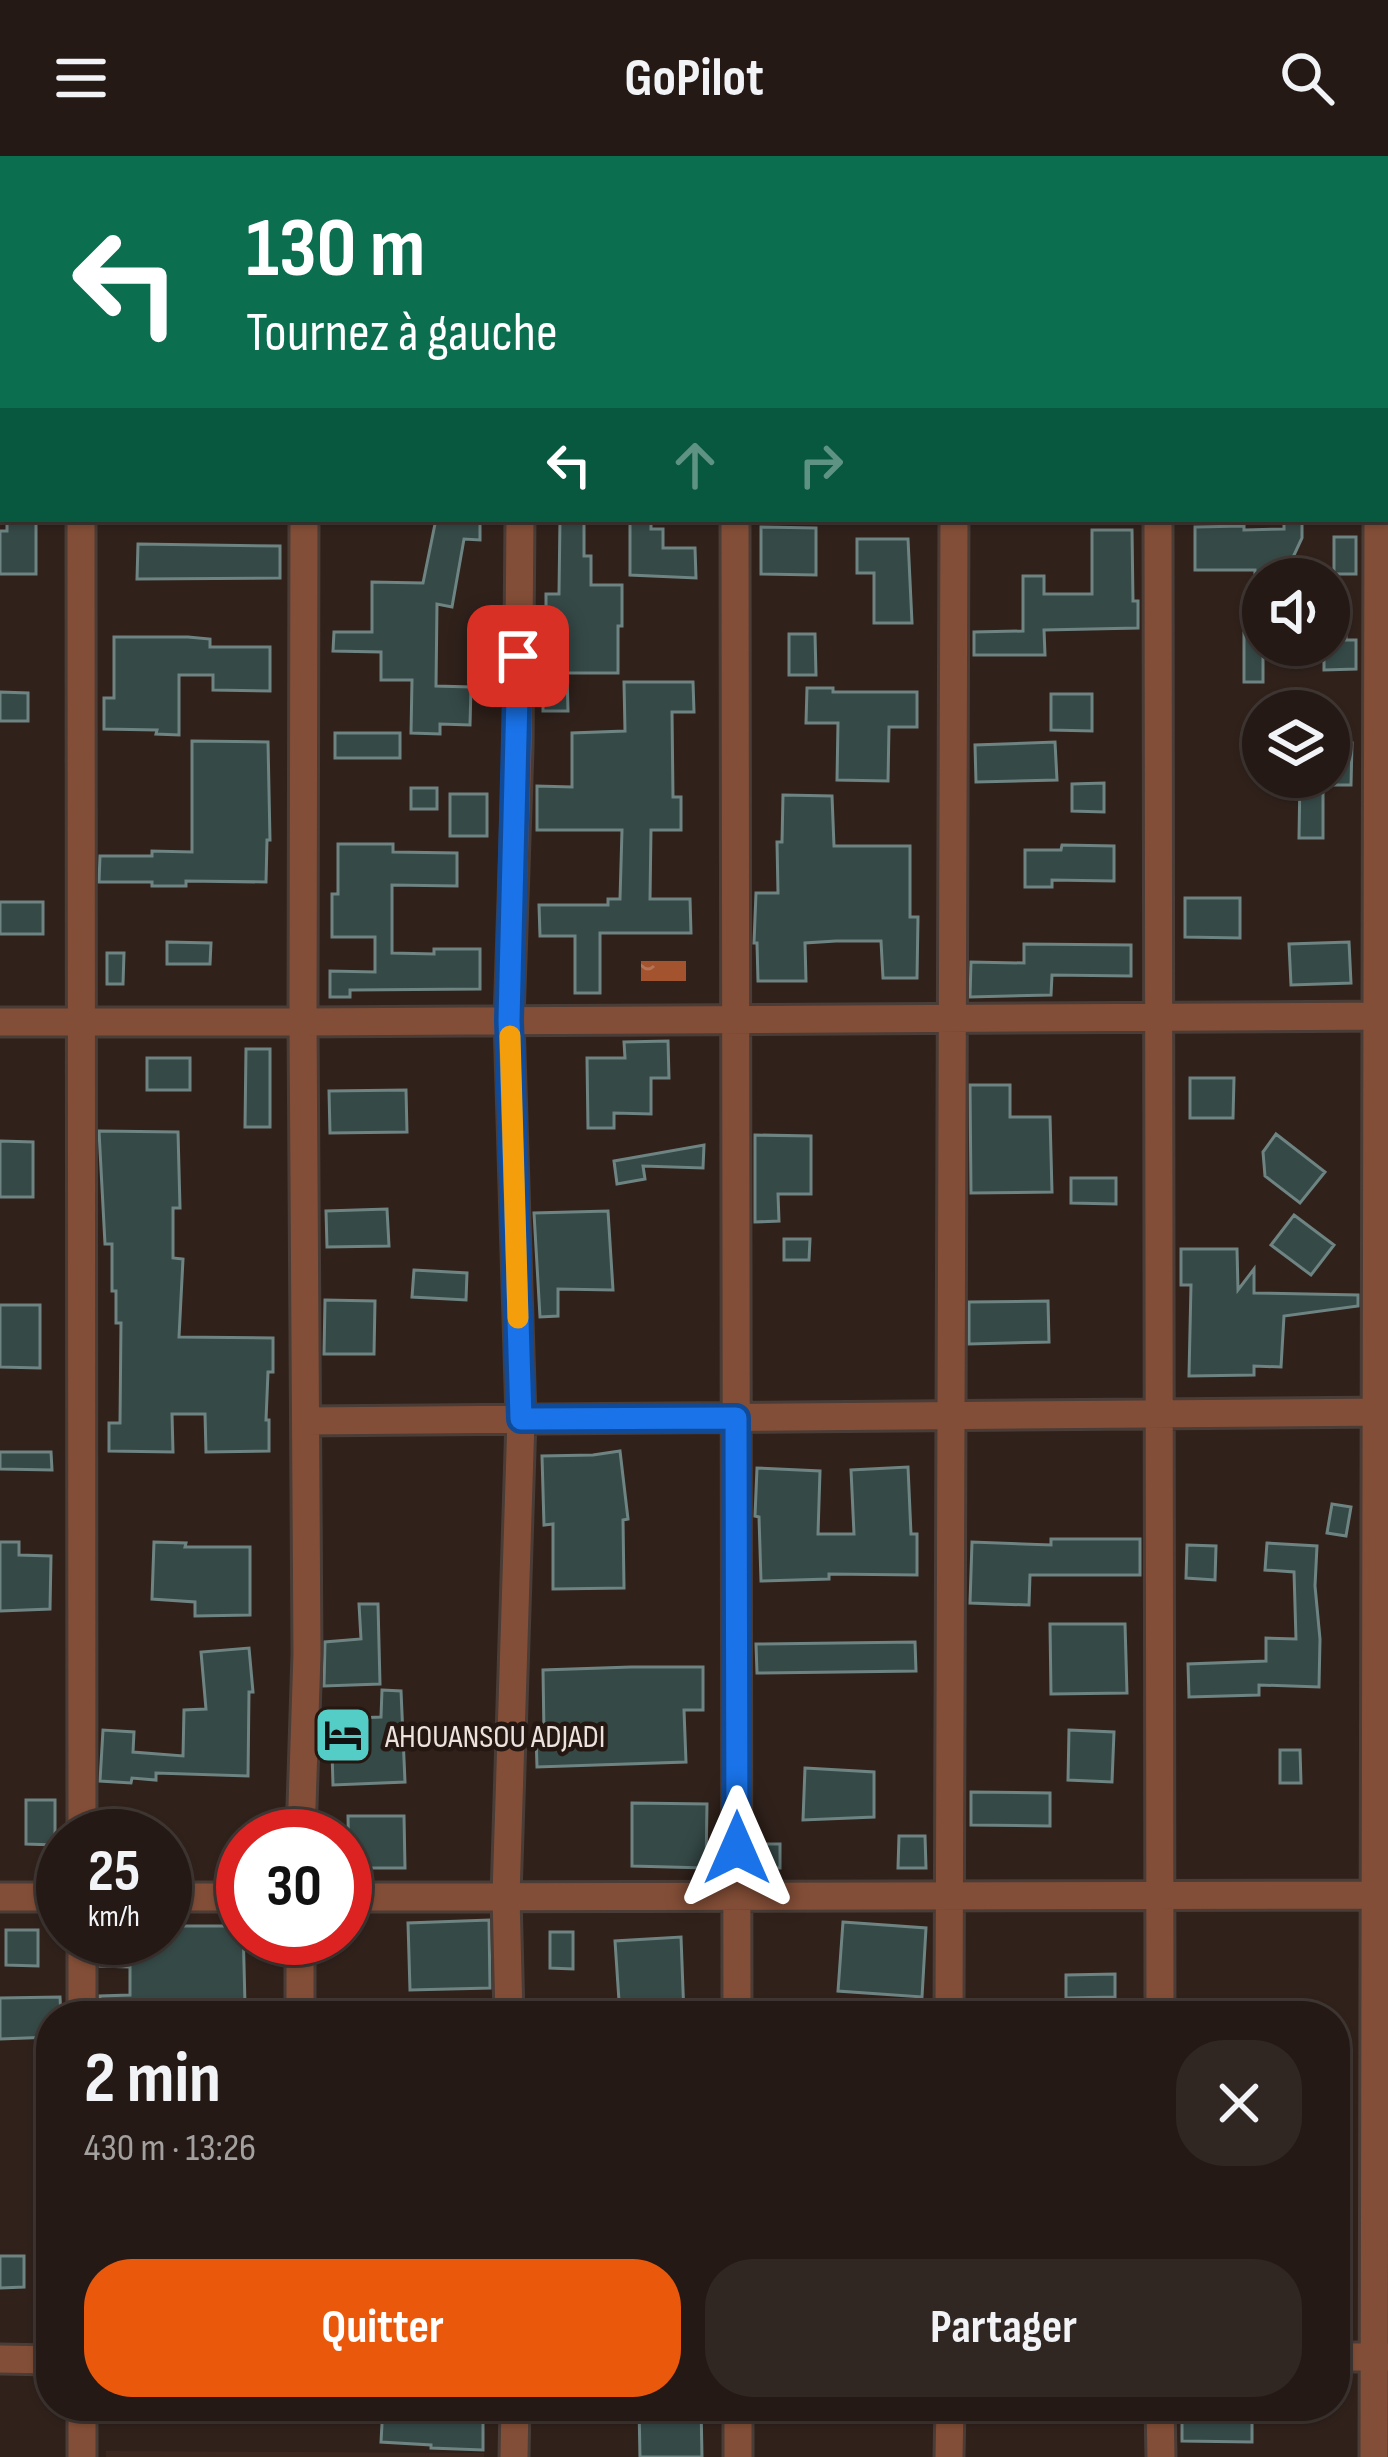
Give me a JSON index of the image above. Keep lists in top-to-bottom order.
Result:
{
  "places": {
    "hotel": ["AHOUANSOU ADJADI"]
  },
  "page": {
    "header": "GoPilot",
    "turn": ["130 m", "Tournez à gauche"],
    "speed": "25 km/h",
    "limit": "30",
    "heading": ["2 min", "430 m · 13:26"],
    "buttons": ["Quitter", "Partager"]
  }
}
